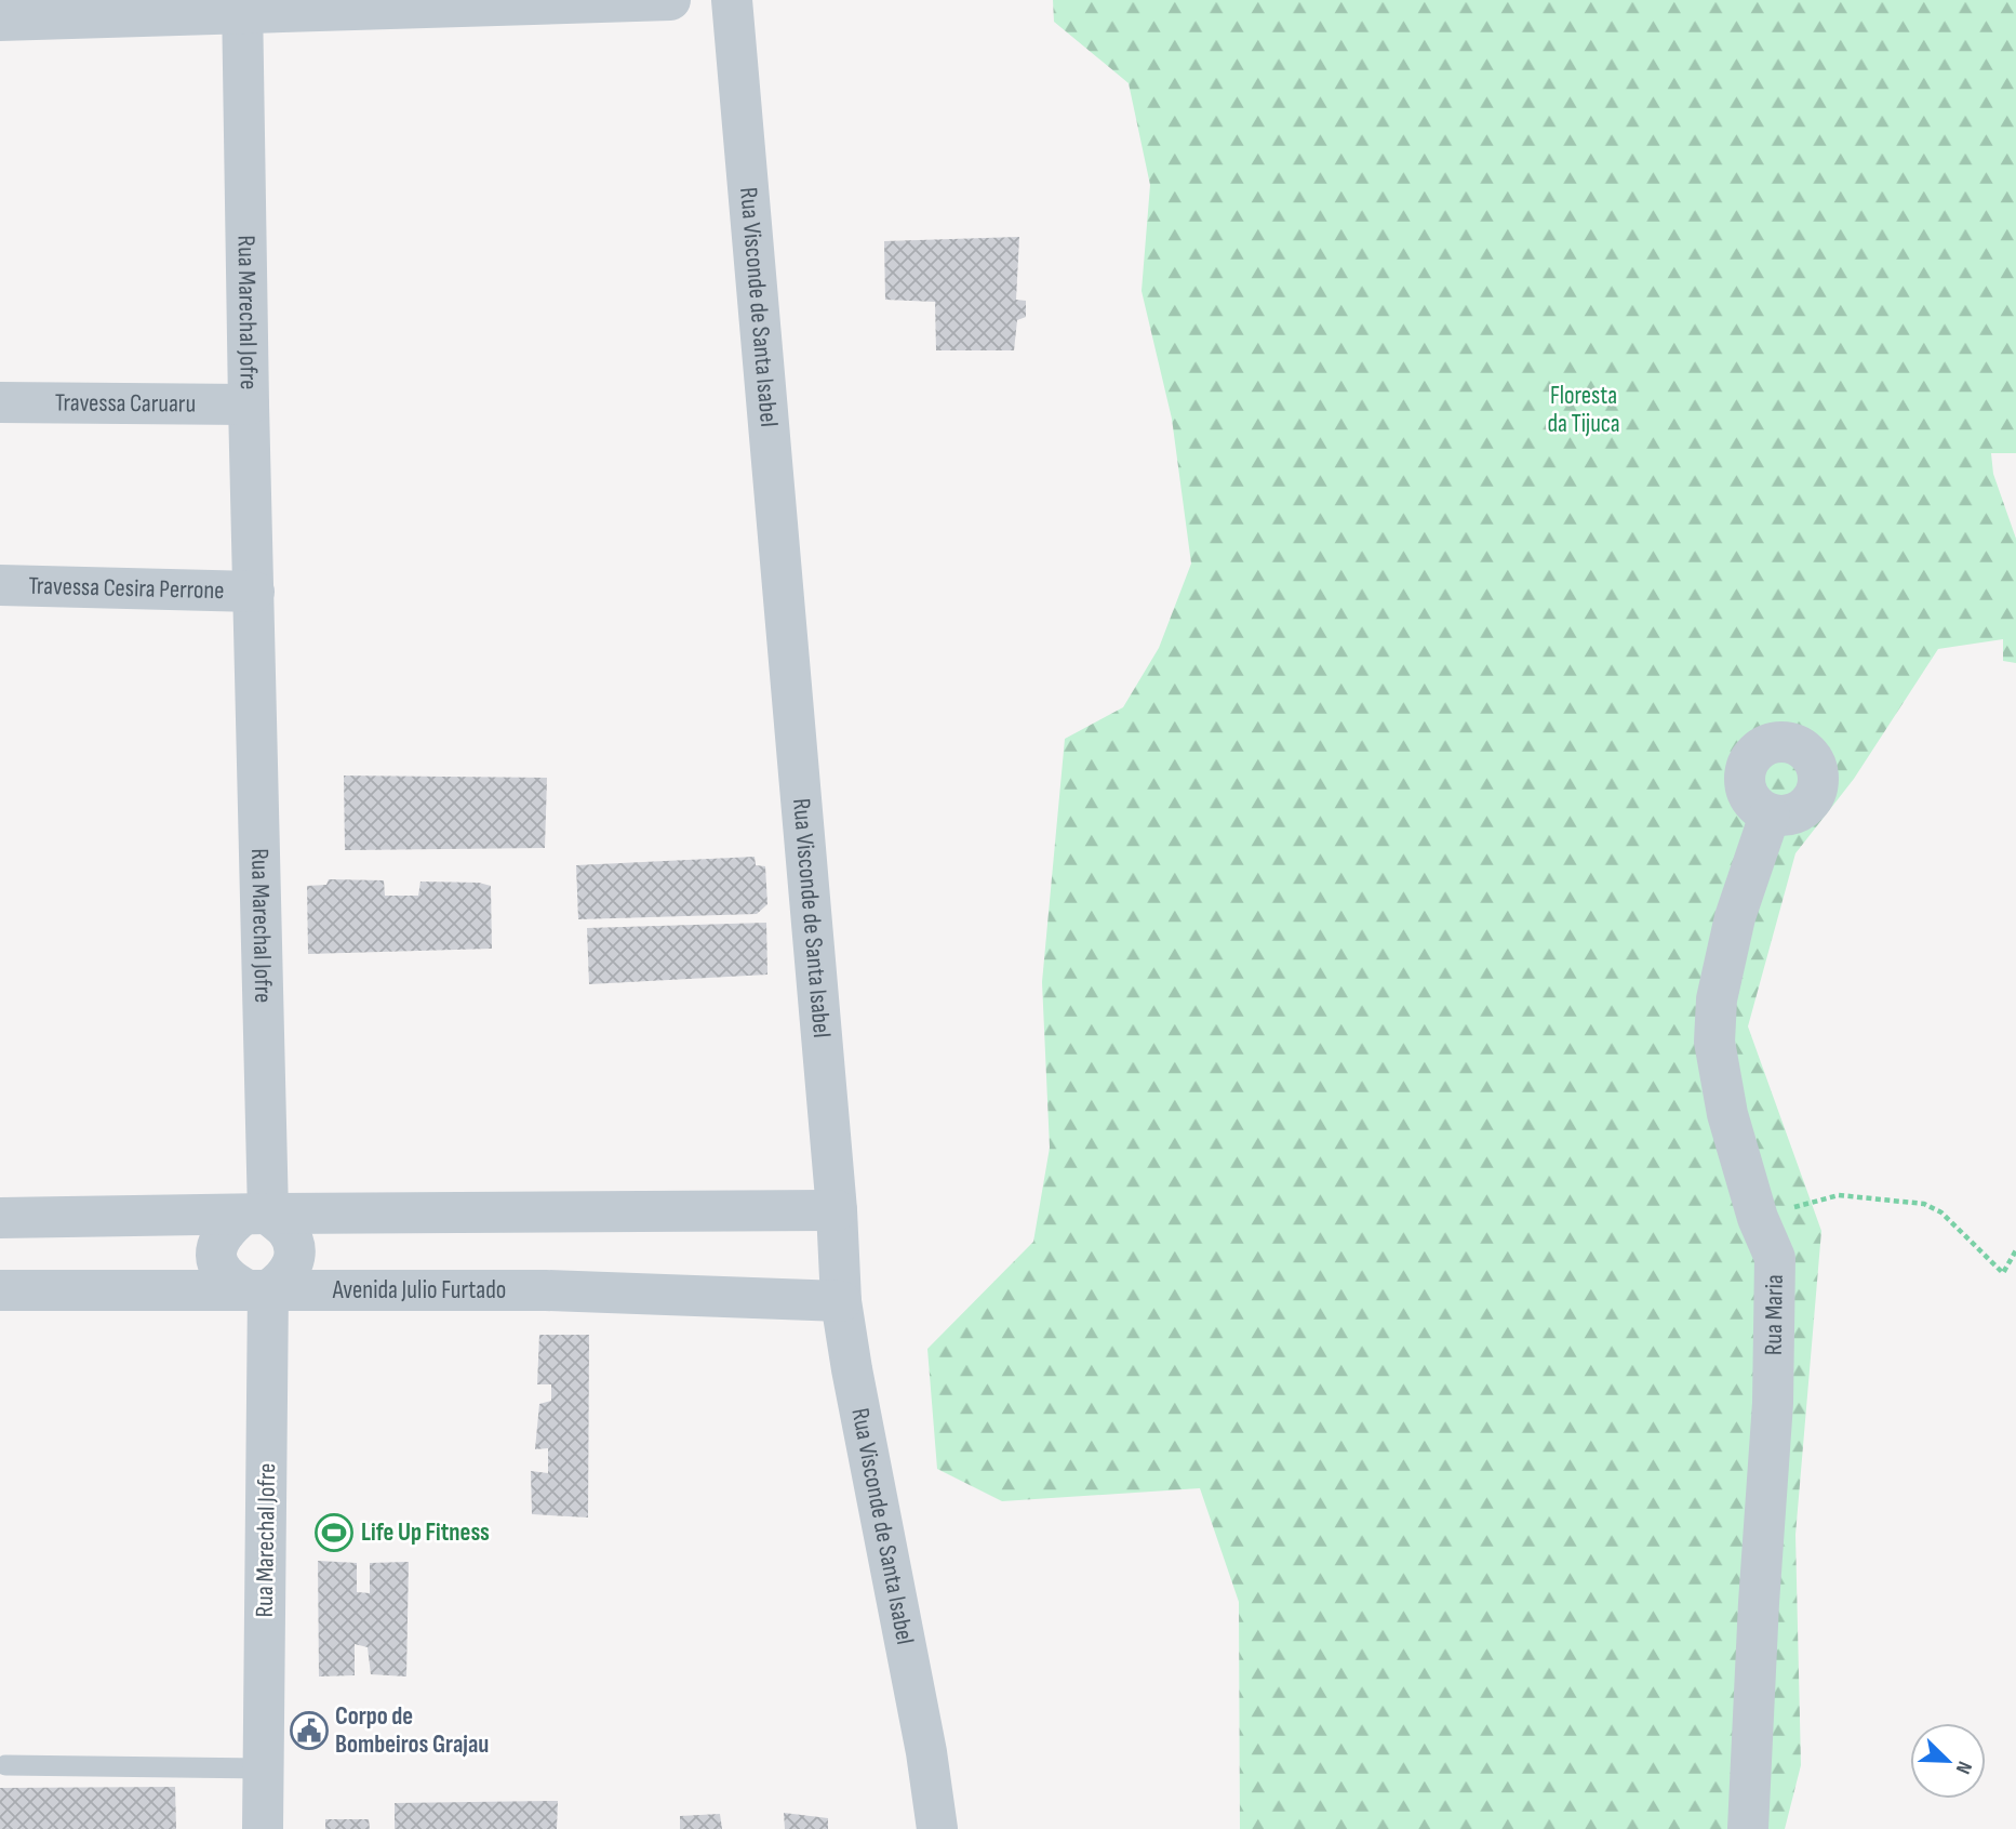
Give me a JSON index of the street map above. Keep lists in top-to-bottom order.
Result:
{
  "streets": {
    "street": [
      "Rua Visconde de Santa Isabel",
      "Rua Marechal Jofre",
      "Travessa Caruaru",
      "Travessa Cesira Perrone",
      "Avenida Julio Furtado",
      "Rua Maria"
    ]
  },
  "crossings": [
    ["Rua Visconde de Santa Isabel", "Avenida Julio Furtado"],
    ["Rua Marechal Jofre", "Travessa Caruaru"],
    ["Rua Marechal Jofre", "Travessa Cesira Perrone"],
    ["Rua Marechal Jofre", "Avenida Julio Furtado"]
  ],
  "parks": ["Floresta da Tijuca"],
  "places": {
    "sports": ["Life Up Fitness"],
    "public building": ["Corpo de Bombeiros Grajau"]
  },
  "north": "bottom right"
}
